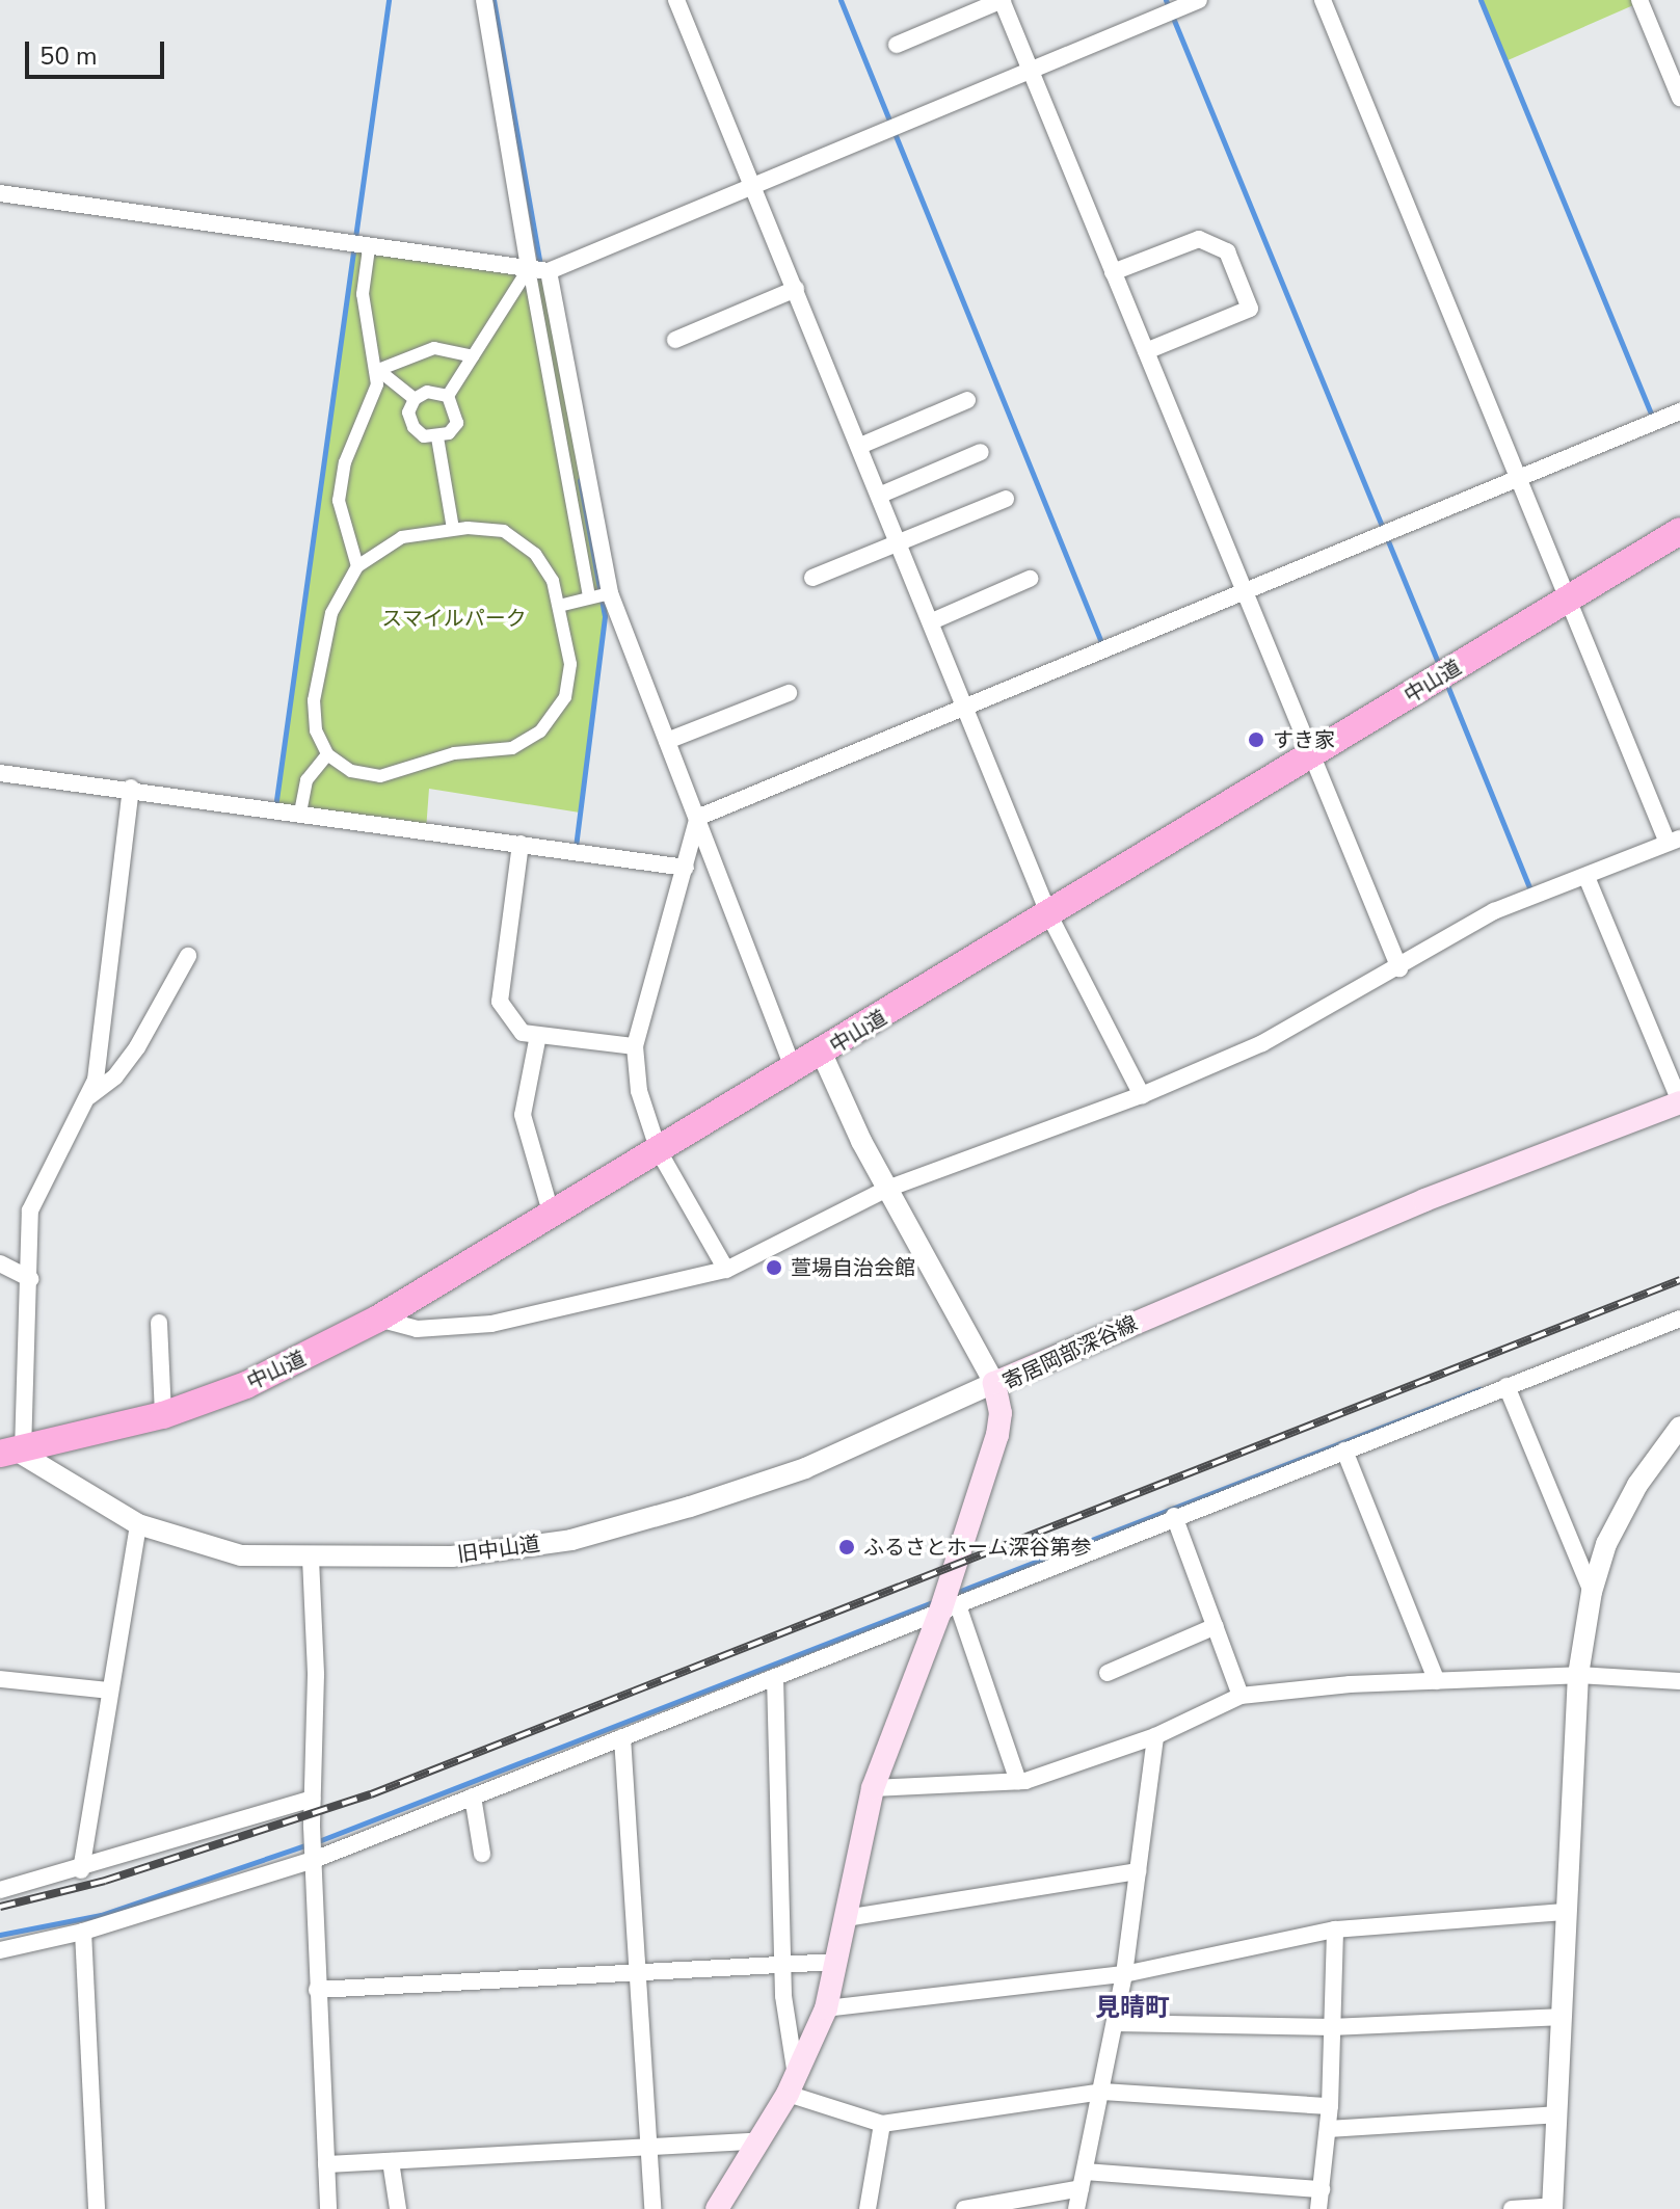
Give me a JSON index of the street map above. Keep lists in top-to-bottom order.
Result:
{
  "streets": {
    "highway": ["中山道"],
    "main road": ["寄居岡部深谷線"],
    "street": ["旧中山道"]
  },
  "crossings": [
    ["中山道", "旧中山道"],
    ["寄居岡部深谷線", "旧中山道"]
  ],
  "districts": ["見晴町"],
  "parks": ["スマイルパーク"],
  "places": ["すき家", "萱場自治会館", "ふるさとホーム深谷第参"],
  "scale_bar": "50 m"
}
